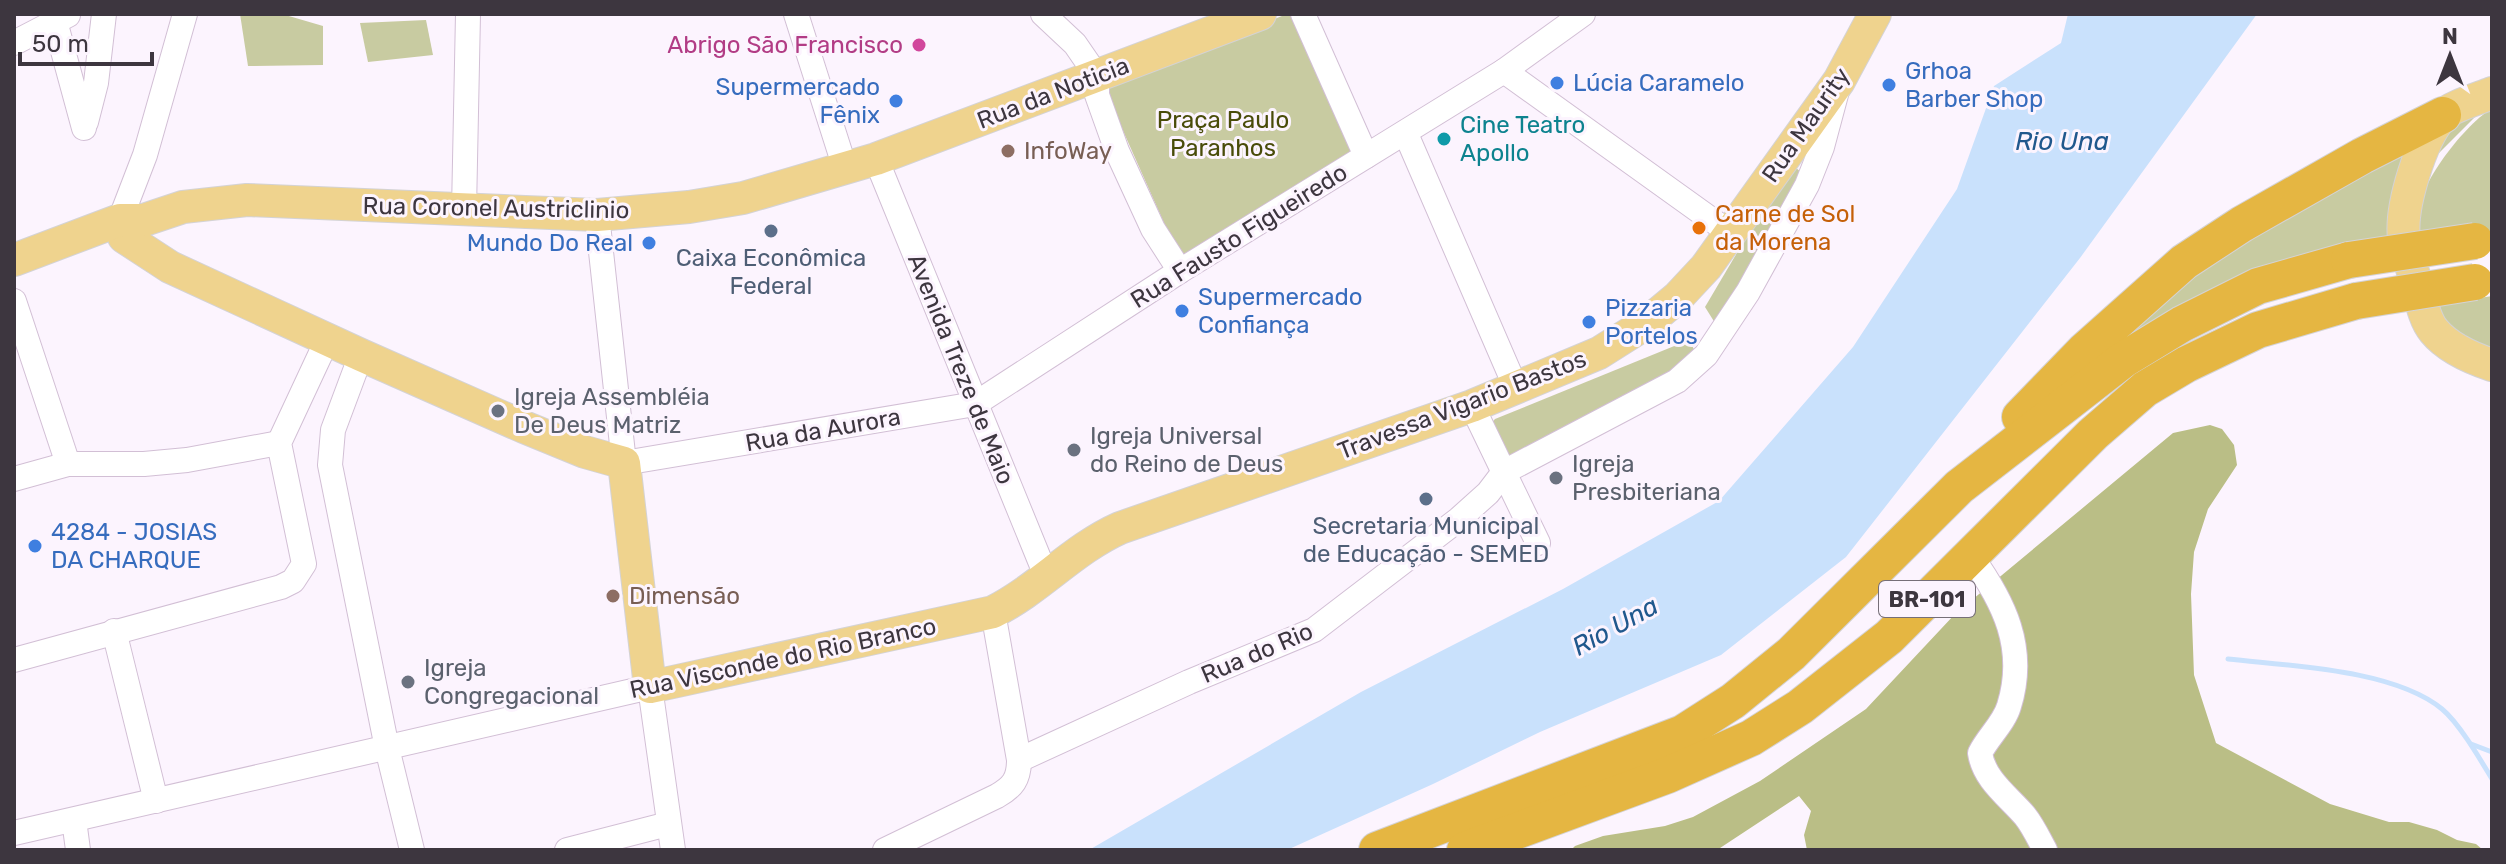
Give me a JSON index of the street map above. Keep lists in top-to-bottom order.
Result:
{
  "streets": {
    "highway": ["BR-101"],
    "main road": [
      "Rua da Noticia",
      "Rua Maurity",
      "Rua Coronel Austriclinio",
      "Travessa Vigario Bastos",
      "Rua Visconde do Rio Branco"
    ],
    "street": [
      "Rua Fausto Figueiredo",
      "Avenida Treze de Maio",
      "Rua da Aurora",
      "Rua do Rio"
    ]
  },
  "crossings": [
    ["Rua da Noticia", "Rua Coronel Austriclinio"],
    ["Rua da Noticia", "Avenida Treze de Maio"],
    ["Rua Maurity", "Travessa Vigario Bastos"],
    ["Rua Fausto Figueiredo", "Avenida Treze de Maio"],
    ["Rua Fausto Figueiredo", "Rua da Aurora"],
    ["Avenida Treze de Maio", "Rua da Aurora"],
    ["Avenida Treze de Maio", "Rua Visconde do Rio Branco"],
    ["Travessa Vigario Bastos", "Rua Visconde do Rio Branco"]
  ],
  "water": ["Rio Una"],
  "parks": ["Praça Paulo Paranhos"],
  "places": [
    "Abrigo São Francisco",
    "Lúcia Caramelo",
    "Grhoa Barber Shop",
    "Supermercado Fênix",
    "Cine Teatro Apollo",
    "InfoWay",
    "Carne de Sol da Morena",
    "Caixa Econômica Federal",
    "Mundo Do Real",
    "Supermercado Confiança",
    "Pizzaria Portelos",
    "Igreja Assembléia De Deus Matriz",
    "Igreja Universal do Reino de Deus",
    "Igreja Presbiteriana",
    "Secretaria Municipal de Educação - SEMED",
    "4284 - JOSIAS DA CHARQUE",
    "Dimensão",
    "Igreja Congregacional"
  ],
  "scale_bar": "50 m",
  "north": "top"
}
